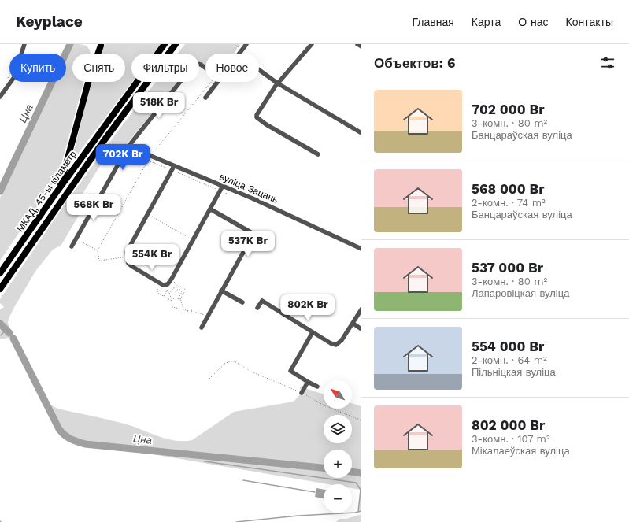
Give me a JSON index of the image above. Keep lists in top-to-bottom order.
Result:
{
  "streets": {
    "highway": ["МКАД, 45-ы кіламетр"],
    "street": ["вуліца Зацань"]
  },
  "water": ["Цна"],
  "north": "top left",
  "page": {
    "header": "Keyplace",
    "nav": [
      "Главная",
      "Карта",
      "О нас",
      "Контакты"
    ],
    "heading": "Объектов: 6",
    "chip": [
      "Купить",
      "Снять",
      "Фильтры",
      "Новое"
    ],
    "list": [
      {
        "name": "702 000 Br",
        "note": "3-комн. · 80 m² · Банцараўская вуліца"
      },
      {
        "name": "568 000 Br",
        "note": "2-комн. · 74 m² · Банцараўская вуліца"
      },
      {
        "name": "537 000 Br",
        "note": "3-комн. · 80 m² · Лапаровіцкая вуліца"
      },
      {
        "name": "554 000 Br",
        "note": "2-комн. · 64 m² · Пільніцкая вуліца"
      },
      {
        "name": "802 000 Br",
        "note": "3-комн. · 107 m² · Мікалаеўская вуліца"
      }
    ],
    "price": [
      "518K Br",
      "702K Br",
      "568K Br",
      "537K Br",
      "554K Br",
      "802K Br"
    ],
    "map_buttons": ["+", "−"]
  }
}
